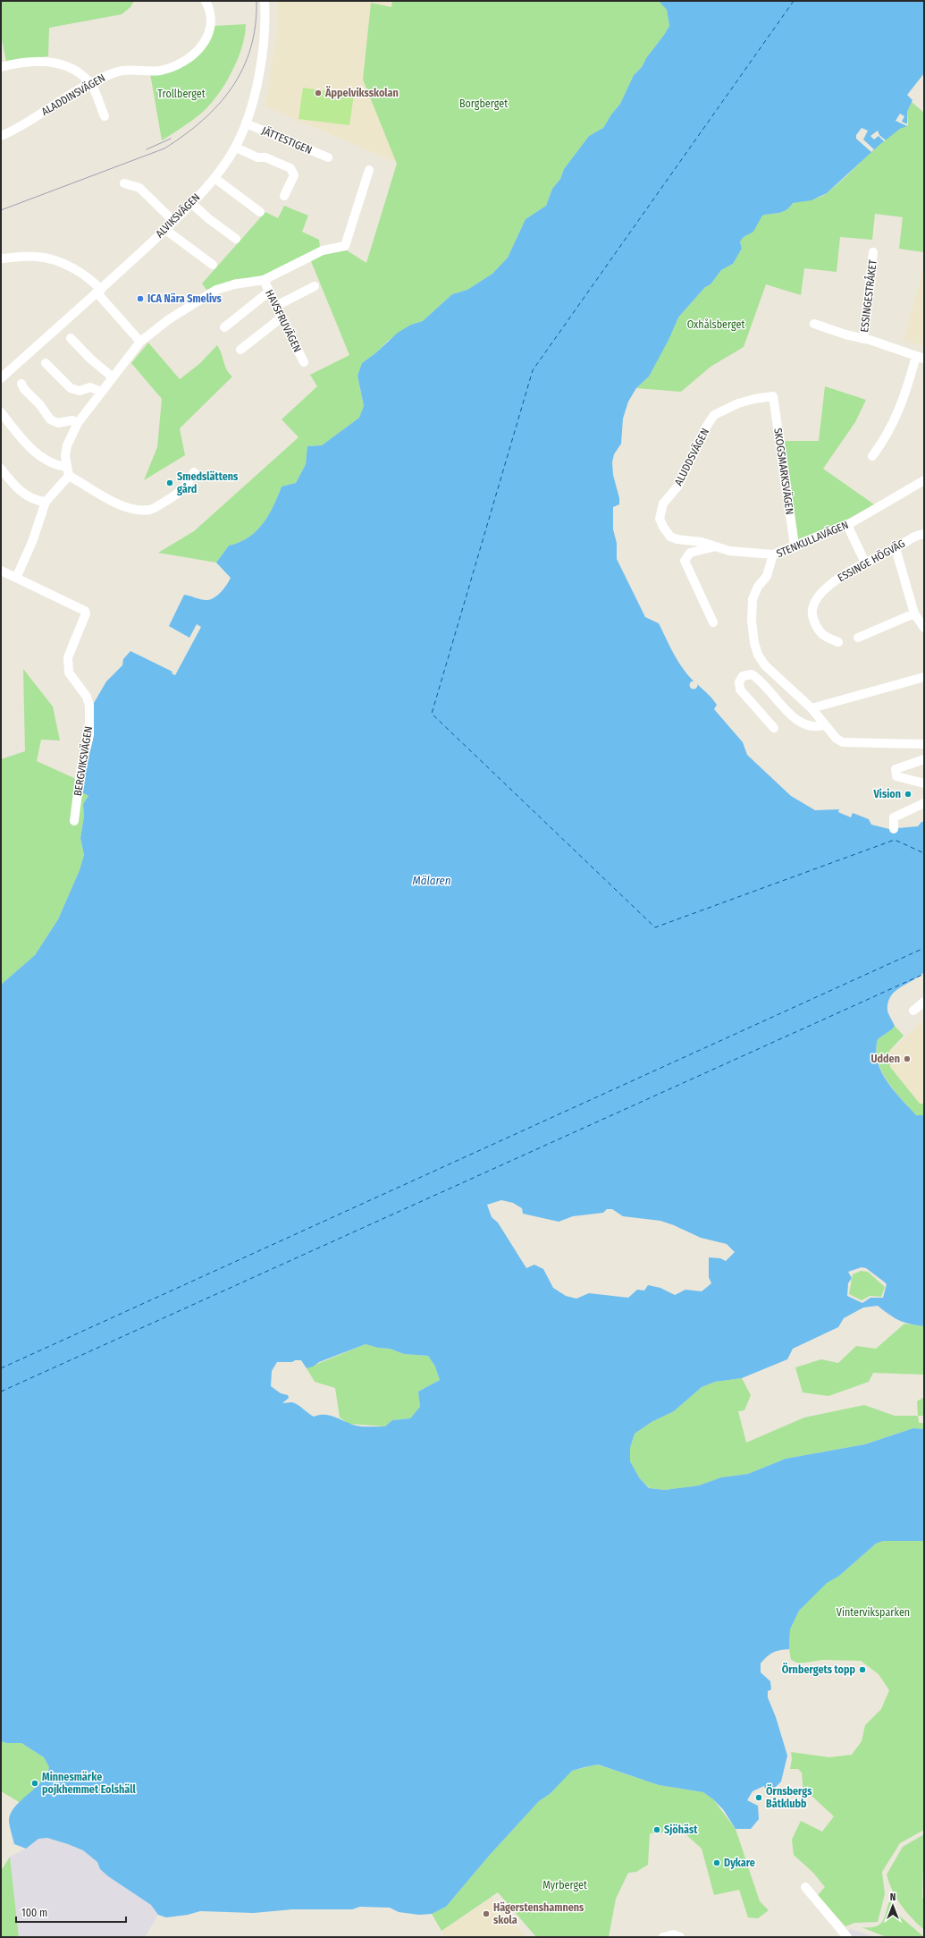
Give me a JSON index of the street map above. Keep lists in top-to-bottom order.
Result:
{
  "streets": {
    "street": [
      "ALADDINSVÄGEN",
      "JÄTTESTIGEN",
      "ALVIKSVÄGEN",
      "ESSINGESTRÅKET",
      "HAVSFRUVÄGEN",
      "ALUDDSVÄGEN",
      "SKOGSMARKSVÄGEN",
      "STENKULLAVÄGEN",
      "ESSINGE HÖGVÄG",
      "BERGVIKSVÄGEN"
    ]
  },
  "crossings": [
    ["JÄTTESTIGEN", "ALVIKSVÄGEN"],
    ["ALUDDSVÄGEN", "SKOGSMARKSVÄGEN"],
    ["ALUDDSVÄGEN", "STENKULLAVÄGEN"],
    ["SKOGSMARKSVÄGEN", "STENKULLAVÄGEN"]
  ],
  "water": ["Mälaren"],
  "parks": [
    "Trollberget",
    "Borgberget",
    "Oxhålsberget",
    "Vinterviksparken",
    "Myrberget"
  ],
  "places": [
    "Äppelviksskolan",
    "ICA Nära Smelivs",
    "Smedslättens gård",
    "Vision",
    "Udden",
    "Örnbergets topp",
    "Minnesmärke pojkhemmet Eolshäll",
    "Örnsbergs Båtklubb",
    "Sjöhäst",
    "Dykare",
    "Hägerstenshamnens skola"
  ],
  "scale_bar": "100 m",
  "north": "top"
}
